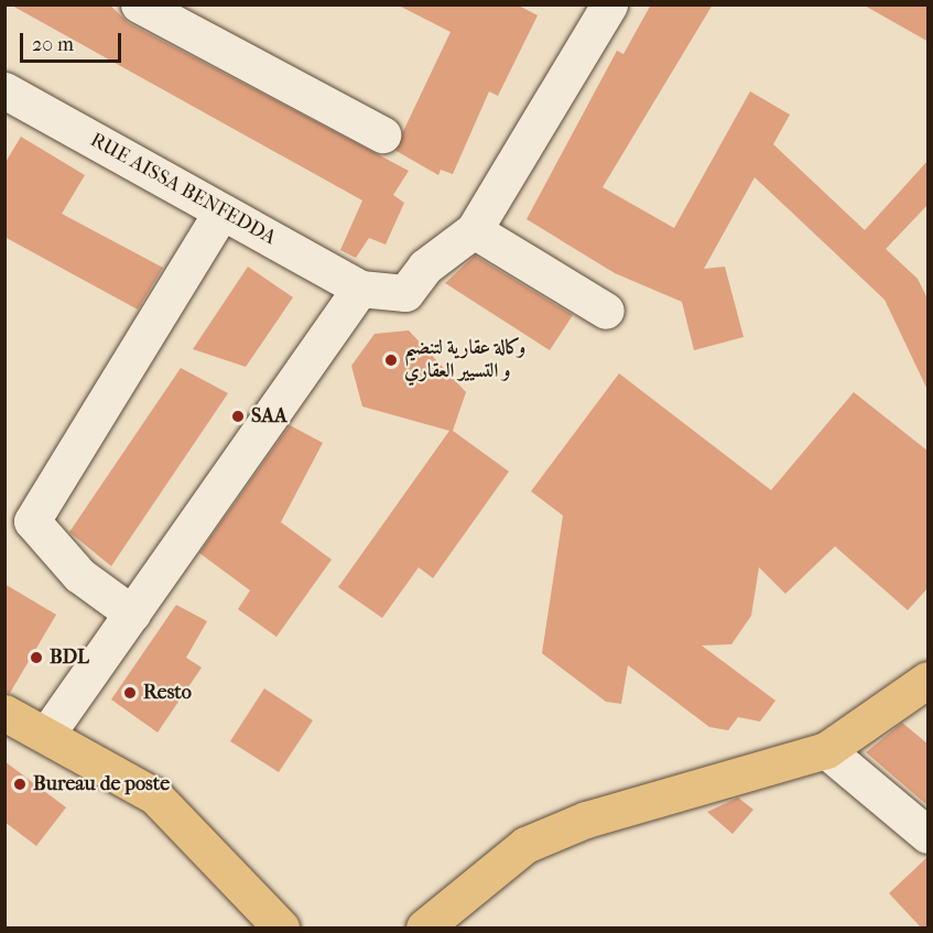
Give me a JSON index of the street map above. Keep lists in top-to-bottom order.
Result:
{
  "streets": {
    "street": ["RUE AISSA BENFEDDA"]
  },
  "places": [
    "وكالة عقارية لتنضيم و التسيير العقاري",
    "SAA",
    "BDL",
    "Resto",
    "Bureau de poste"
  ],
  "scale_bar": "20 m"
}
